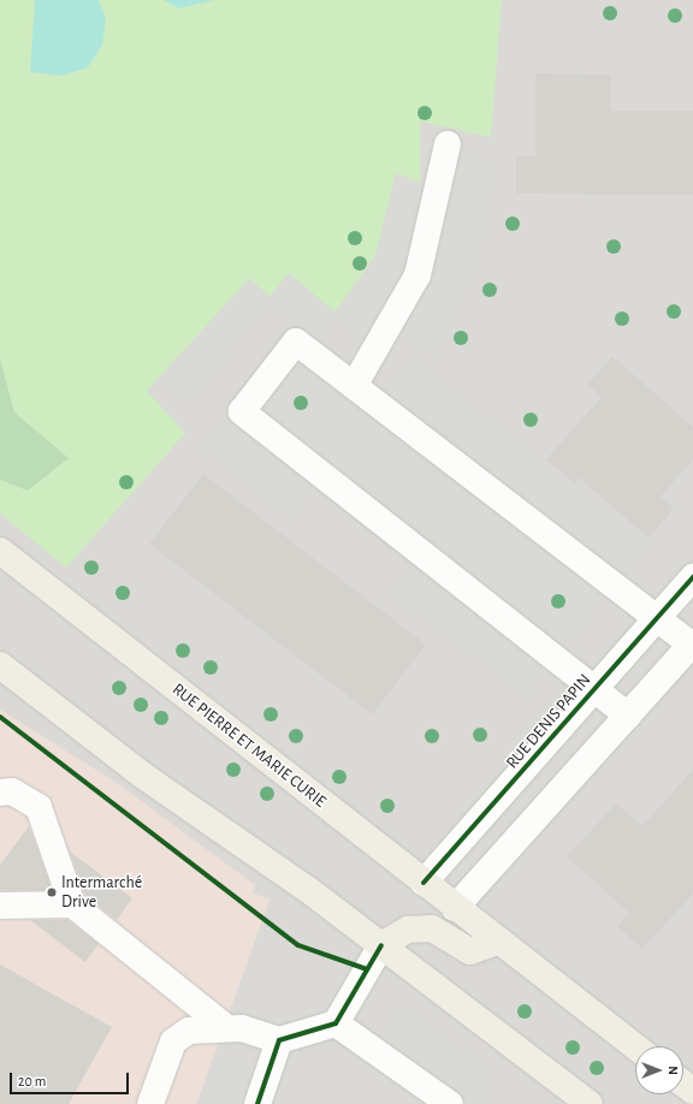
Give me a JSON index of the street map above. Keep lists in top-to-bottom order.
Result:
{
  "streets": {
    "main road": ["RUE PIERRE ET MARIE CURIE"],
    "street": ["RUE DENIS PAPIN"]
  },
  "crossings": [
    ["RUE DENIS PAPIN", "RUE PIERRE ET MARIE CURIE"]
  ],
  "places": ["Intermarché Drive"],
  "scale_bar": "20 m",
  "north": "right"
}
